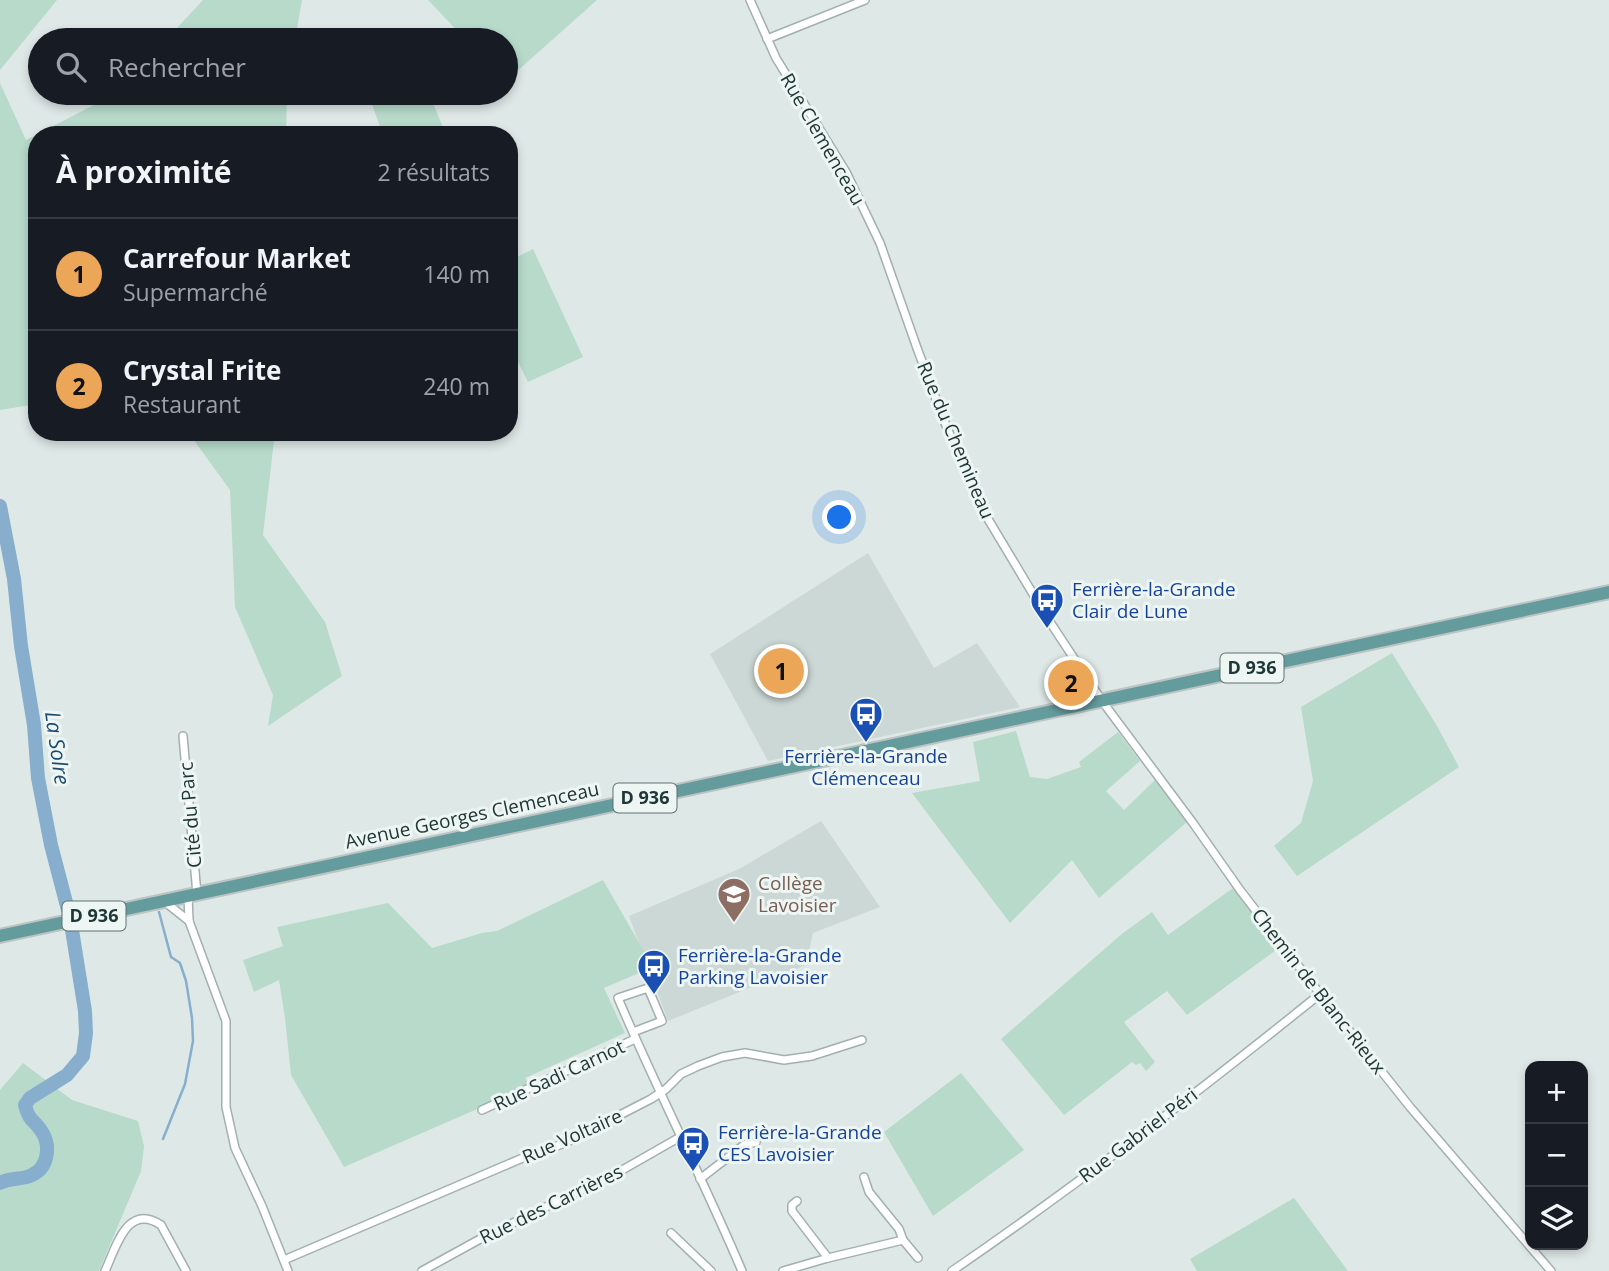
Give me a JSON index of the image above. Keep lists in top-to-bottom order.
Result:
{
  "streets": {
    "main road": ["D 936", "Avenue Georges Clemenceau"],
    "street": [
      "Rue Clemenceau",
      "Rue du Chemineau",
      "Cité du Parc",
      "Chemin de Blanc-Rieux",
      "Rue Sadi Carnot",
      "Rue Gabriel Péri",
      "Rue Voltaire",
      "Rue des Carrières"
    ]
  },
  "crossings": [
    ["Rue Clemenceau", "Rue du Chemineau"],
    ["Rue du Chemineau", "Avenue Georges Clemenceau"],
    ["Rue du Chemineau", "Chemin de Blanc-Rieux"],
    ["Cité du Parc", "Avenue Georges Clemenceau"],
    ["Avenue Georges Clemenceau", "Chemin de Blanc-Rieux"],
    ["Chemin de Blanc-Rieux", "Rue Gabriel Péri"]
  ],
  "water": ["La Solre"],
  "places": {
    "bus stop": [
      "Ferrière-la-Grande Clair de Lune",
      "Ferrière-la-Grande Clémenceau",
      "Ferrière-la-Grande Parking Lavoisier",
      "Ferrière-la-Grande CES Lavoisier"
    ],
    "school or university": ["Collège Lavoisier"]
  },
  "page": {
    "search": "Rechercher",
    "heading": ["À proximité", "2 résultats"],
    "list": [
      {
        "mark": "1",
        "name": "Carrefour Market",
        "note": "Supermarché",
        "value": "140 m"
      },
      {
        "mark": "2",
        "name": "Crystal Frite",
        "note": "Restaurant",
        "value": "240 m"
      }
    ],
    "pins": ["1", "2"],
    "map_buttons": ["+", "−"]
  }
}
